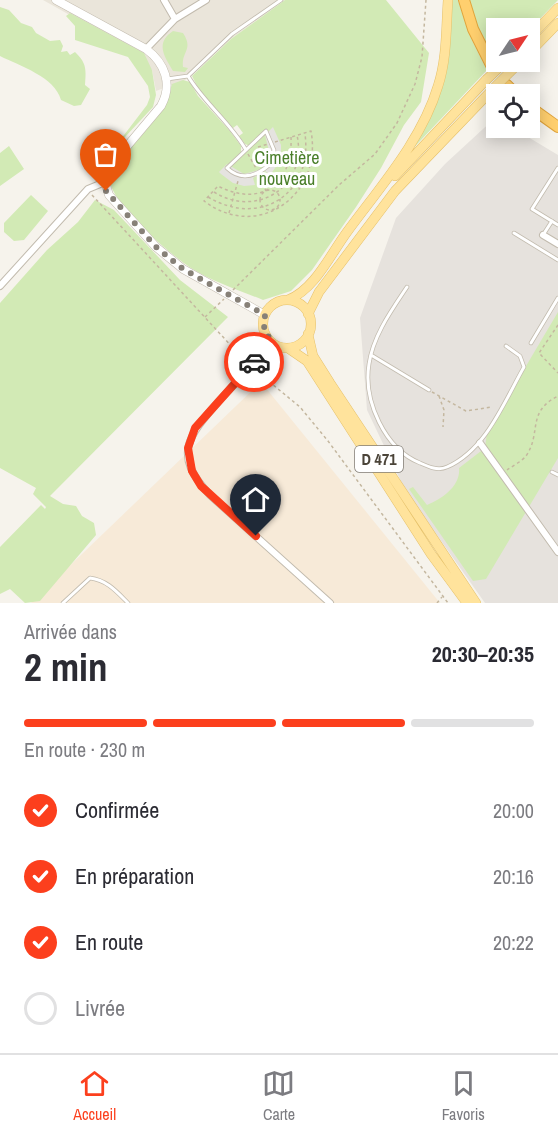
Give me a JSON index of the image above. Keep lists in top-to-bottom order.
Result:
{
  "streets": {
    "main road": ["D 471"]
  },
  "parks": ["Cimetière nouveau"],
  "north": "top right",
  "page": {
    "heading": ["2 min", "Arrivée dans", "20:30–20:35"],
    "bar": "En route · 230 m",
    "list": [
      ["Confirmée", "20:00"],
      ["En préparation", "20:16"],
      ["En route", "20:22"],
      "Livrée"
    ],
    "tabs": ["Accueil", "Carte", "Favoris"]
  }
}
